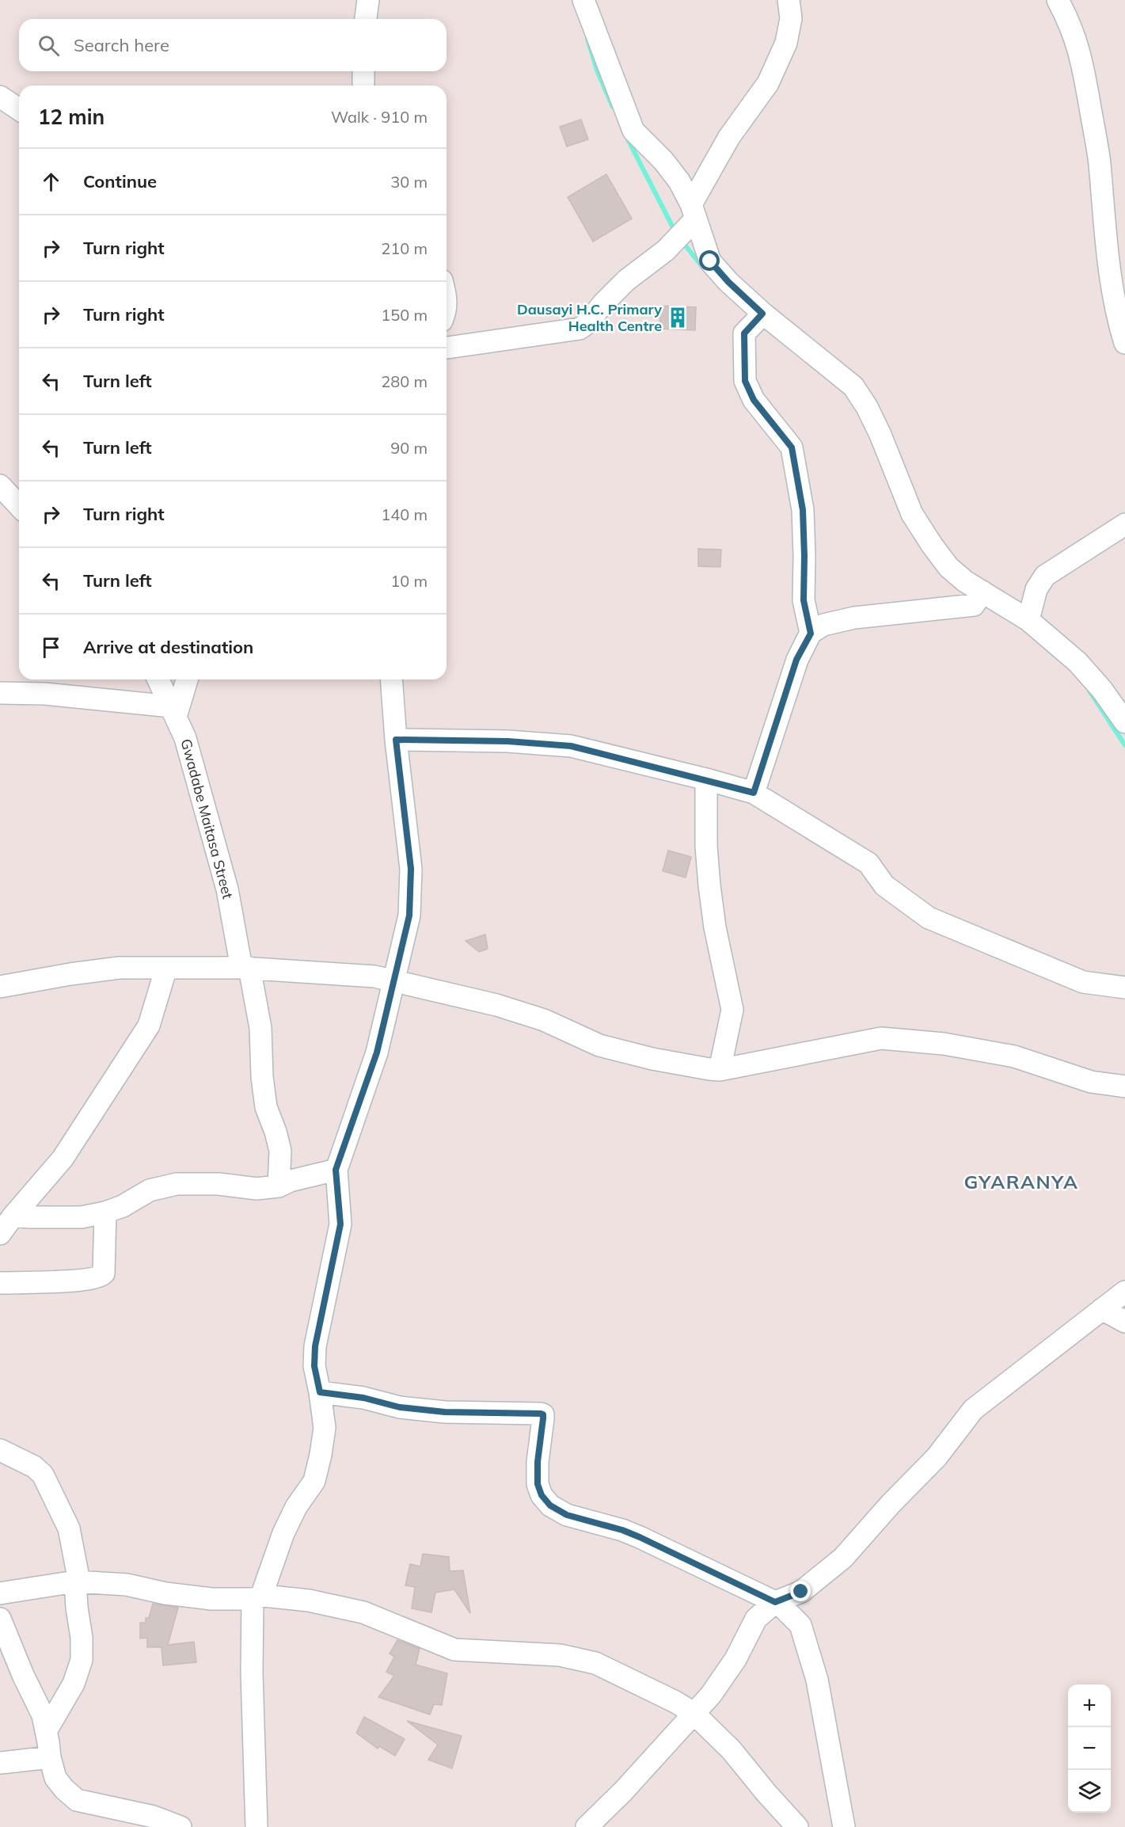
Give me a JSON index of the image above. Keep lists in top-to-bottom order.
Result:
{
  "streets": {
    "street": ["Gwadabe Maitasa Street"]
  },
  "districts": ["GYARANYA"],
  "places": {
    "building": ["Dausayi H.C. Primary Health Centre"]
  },
  "page": {
    "search": "Search here",
    "heading": ["12 min", "Walk · 910 m"],
    "list": [
      ["Continue", "30 m"],
      ["Turn right", "210 m"],
      ["Turn right", "150 m"],
      ["Turn left", "280 m"],
      ["Turn left", "90 m"],
      ["Turn right", "140 m"],
      ["Turn left", "10 m"],
      "Arrive at destination"
    ],
    "map_buttons": ["+", "−"]
  }
}
